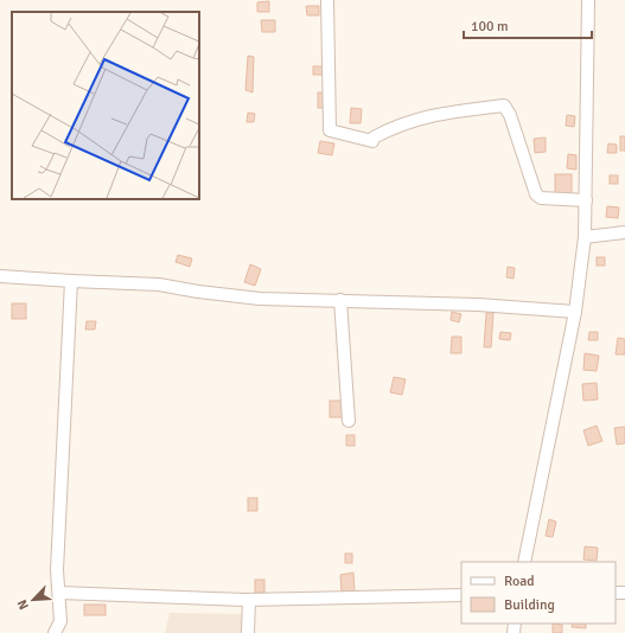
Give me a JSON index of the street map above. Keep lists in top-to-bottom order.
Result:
{
  "legend": ["Road", "Building"],
  "scale_bar": "100 m",
  "north": "bottom left"
}
